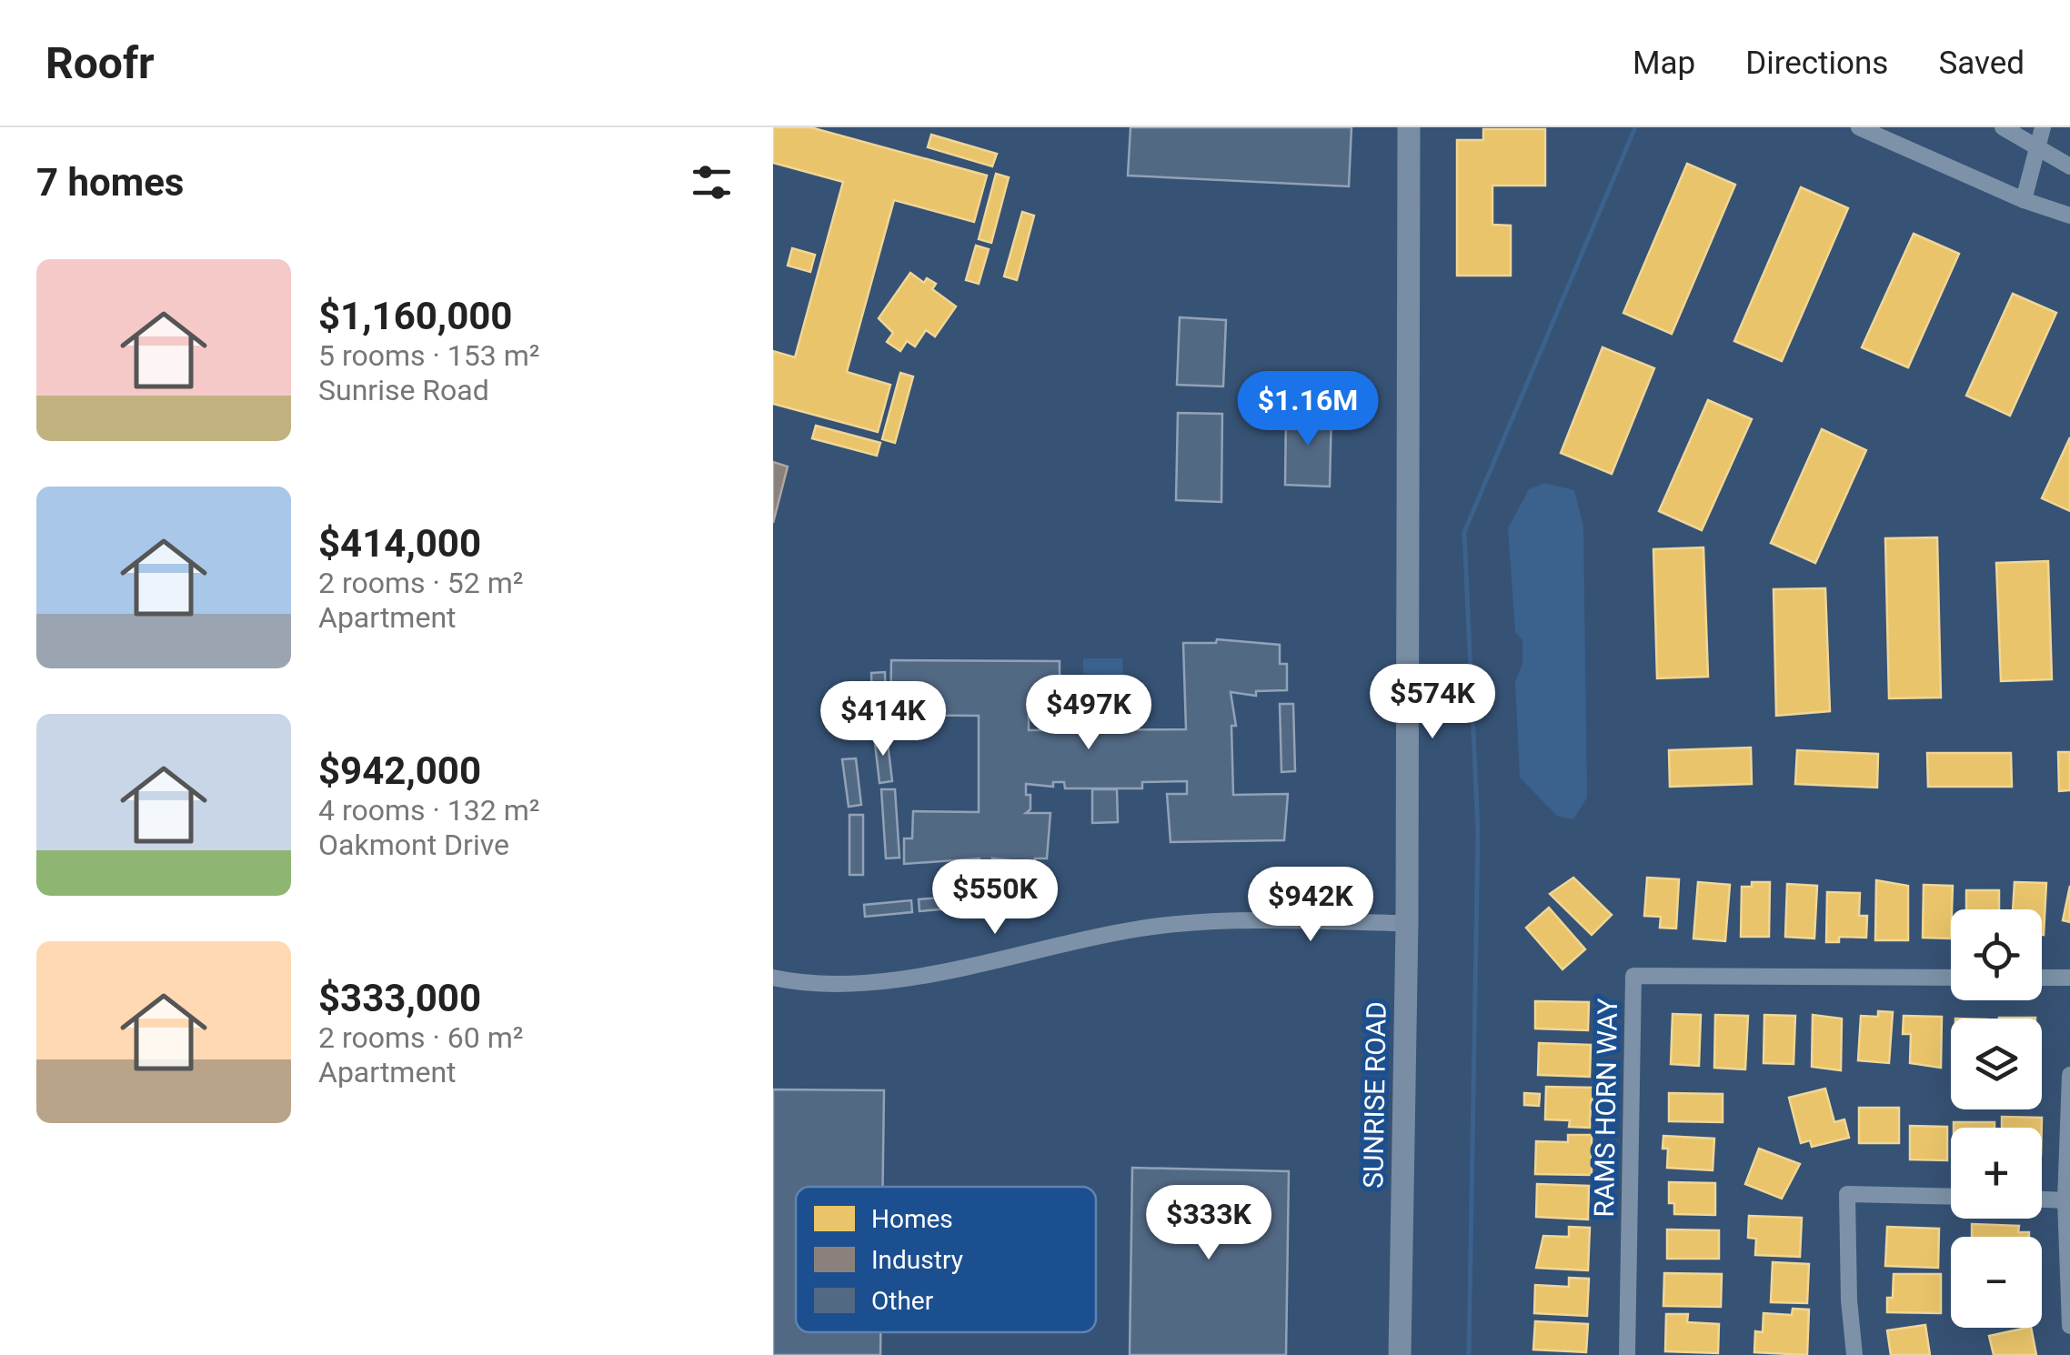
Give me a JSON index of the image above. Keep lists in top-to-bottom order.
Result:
{
  "streets": {
    "main road": ["SUNRISE ROAD"],
    "street": ["RAMS HORN WAY"]
  },
  "legend": ["Homes", "Industry", "Other"],
  "page": {
    "header": "Roofr",
    "nav": ["Map", "Directions", "Saved"],
    "heading": "7 homes",
    "list": [
      {
        "name": "$1,160,000",
        "note": "5 rooms · 153 m² · Sunrise Road"
      },
      {
        "name": "$414,000",
        "note": "2 rooms · 52 m² · Apartment"
      },
      {
        "name": "$942,000",
        "note": "4 rooms · 132 m² · Oakmont Drive"
      },
      {
        "name": "$333,000",
        "note": "2 rooms · 60 m² · Apartment"
      }
    ],
    "price": [
      "$1.16M",
      "$574K",
      "$497K",
      "$414K",
      "$550K",
      "$942K",
      "$333K"
    ],
    "map_buttons": ["+", "−"]
  }
}
